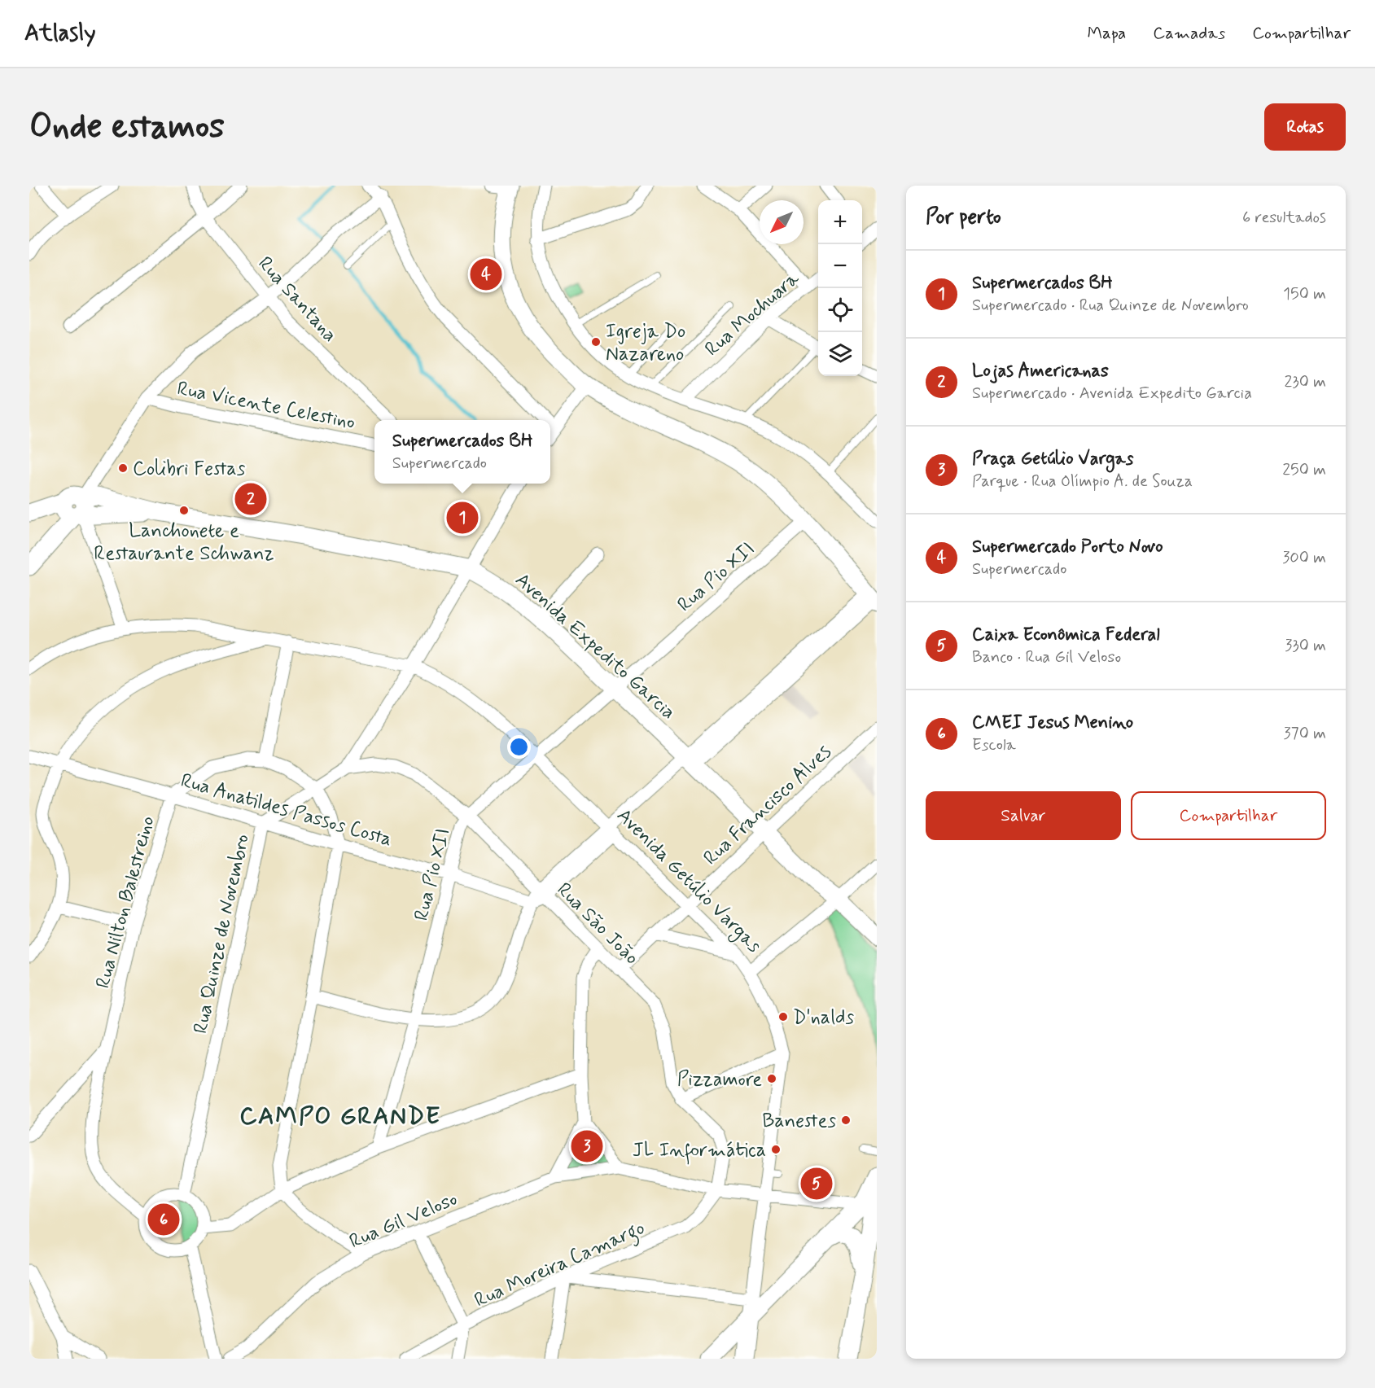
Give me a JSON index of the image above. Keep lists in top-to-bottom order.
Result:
{
  "streets": {
    "main road": ["Avenida Expedito Garcia", "Avenida Getúlio Vargas"],
    "street": [
      "Rua Santana",
      "Rua Mochuara",
      "Rua Vicente Celestino",
      "Rua Pio XII",
      "Rua Francisco Alves",
      "Rua Anatildes Passos Costa",
      "Rua Nilton Balestreino",
      "Rua São João",
      "Rua Quinze de Novembro",
      "Rua Gil Veloso",
      "Rua Moreira Camargo"
    ]
  },
  "crossings": [
    ["Rua Pio XII", "Avenida Expedito Garcia"],
    ["Rua Pio XII", "Rua Anatildes Passos Costa"],
    ["Rua Pio XII", "Avenida Getúlio Vargas"],
    ["Rua Pio XII", "Rua São João"],
    ["Avenida Expedito Garcia", "Rua Francisco Alves"],
    ["Avenida Expedito Garcia", "Rua Quinze de Novembro"],
    ["Rua Francisco Alves", "Avenida Getúlio Vargas"],
    ["Rua Francisco Alves", "Rua São João"],
    ["Rua Anatildes Passos Costa", "Rua Nilton Balestreino"],
    ["Rua Anatildes Passos Costa", "Rua São João"],
    ["Rua Anatildes Passos Costa", "Rua Quinze de Novembro"],
    ["Avenida Getúlio Vargas", "Rua Quinze de Novembro"],
    ["Rua Nilton Balestreino", "Rua Quinze de Novembro"],
    ["Rua São João", "Rua Quinze de Novembro"],
    ["Rua São João", "Rua Moreira Camargo"]
  ],
  "districts": ["CAMPO GRANDE"],
  "places": [
    "Igreja Do Nazareno",
    "Colibri Festas",
    "Lanchonete e Restaurante Schwanz",
    "D'nalds",
    "Pizzamore",
    "Banestes",
    "JL Informática"
  ],
  "north": "bottom left",
  "page": {
    "header": "Atlasly",
    "nav": ["Mapa", "Camadas", "Compartilhar"],
    "buttons": [
      "Rotas",
      ["Salvar", "Compartilhar"]
    ],
    "title": "Onde estamos",
    "heading": ["Por perto", "6 resultados"],
    "map_buttons": ["+", "−"],
    "list": [
      {
        "mark": "1",
        "name": "Supermercados BH",
        "note": "Supermercado · Rua Quinze de Novembro",
        "value": "150 m"
      },
      {
        "mark": "2",
        "name": "Lojas Americanas",
        "note": "Supermercado · Avenida Expedito Garcia",
        "value": "230 m"
      },
      {
        "mark": "3",
        "name": "Praça Getúlio Vargas",
        "note": "Parque · Rua Olímpio A. de Souza",
        "value": "250 m"
      },
      {
        "mark": "4",
        "name": "Supermercado Porto Novo",
        "note": "Supermercado",
        "value": "300 m"
      },
      {
        "mark": "5",
        "name": "Caixa Econômica Federal",
        "note": "Banco · Rua Gil Veloso",
        "value": "330 m"
      },
      {
        "mark": "6",
        "name": "CMEI Jesus Menino",
        "note": "Escola",
        "value": "370 m"
      }
    ],
    "pins": [
      "4",
      "2",
      "1",
      "3",
      "5",
      "6"
    ],
    "popup": ["Supermercados BH", "Supermercado"]
  }
}
